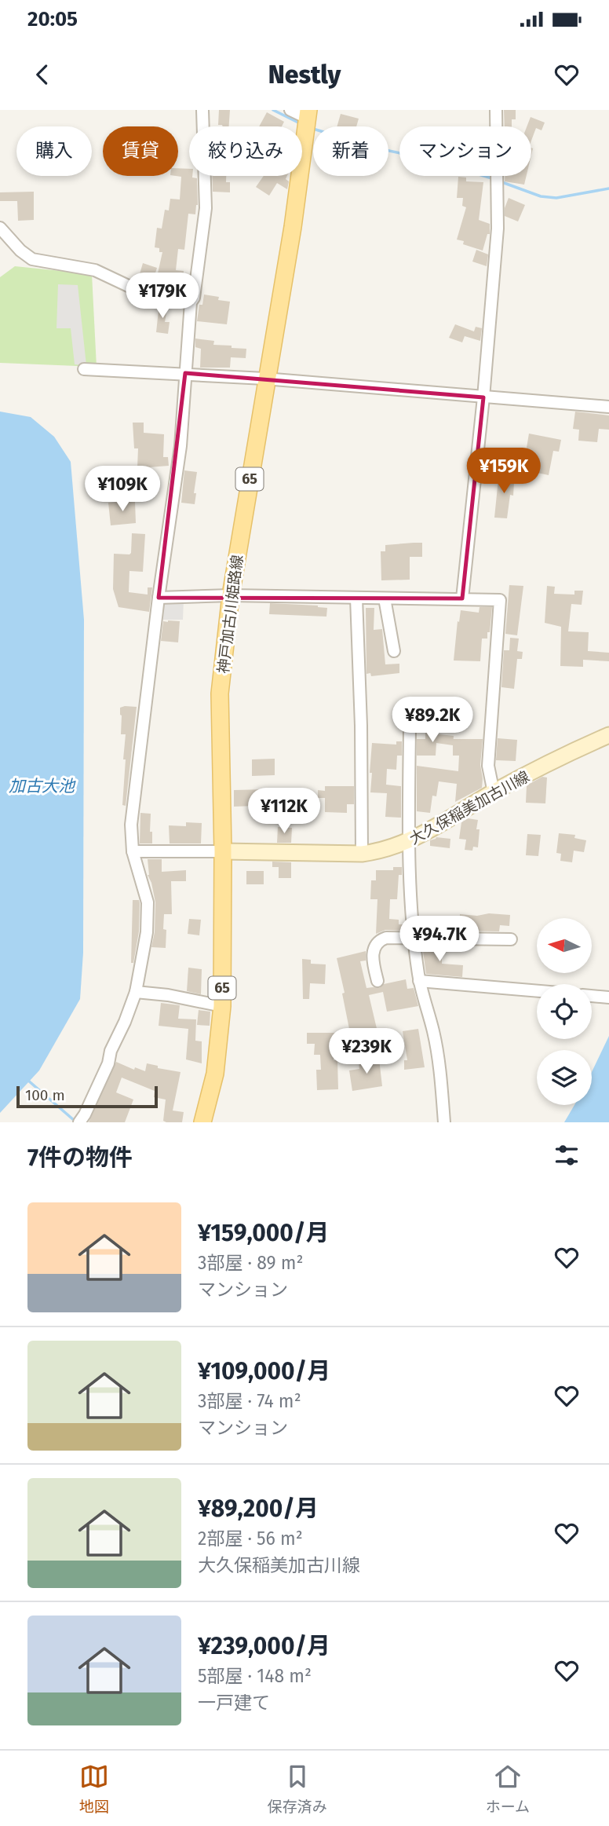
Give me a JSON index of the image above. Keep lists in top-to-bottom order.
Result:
{
  "streets": {
    "main road": ["65", "神戸加古川姫路線", "大久保稲美加古川線"]
  },
  "crossings": [
    ["神戸加古川姫路線", "大久保稲美加古川線"]
  ],
  "water": ["加古大池"],
  "scale_bar": "100 m",
  "north": "left",
  "page": {
    "status": "20:05",
    "header": "Nestly",
    "chip": [
      "購入",
      "賃貸",
      "絞り込み",
      "新着",
      "マンション"
    ],
    "price": [
      "¥179K",
      "¥159K",
      "¥109K",
      "¥89.2K",
      "¥112K",
      "¥94.7K",
      "¥239K"
    ],
    "scale": "100 m",
    "heading": "7件の物件",
    "list": [
      {
        "name": "¥159,000/月",
        "note": "3部屋 · 89 m² · マンション"
      },
      {
        "name": "¥109,000/月",
        "note": "3部屋 · 74 m² · マンション"
      },
      {
        "name": "¥89,200/月",
        "note": "2部屋 · 56 m² · 大久保稲美加古川線"
      },
      {
        "name": "¥239,000/月",
        "note": "5部屋 · 148 m² · 一戸建て"
      }
    ],
    "tabs": ["地図", "保存済み", "ホーム"]
  }
}
